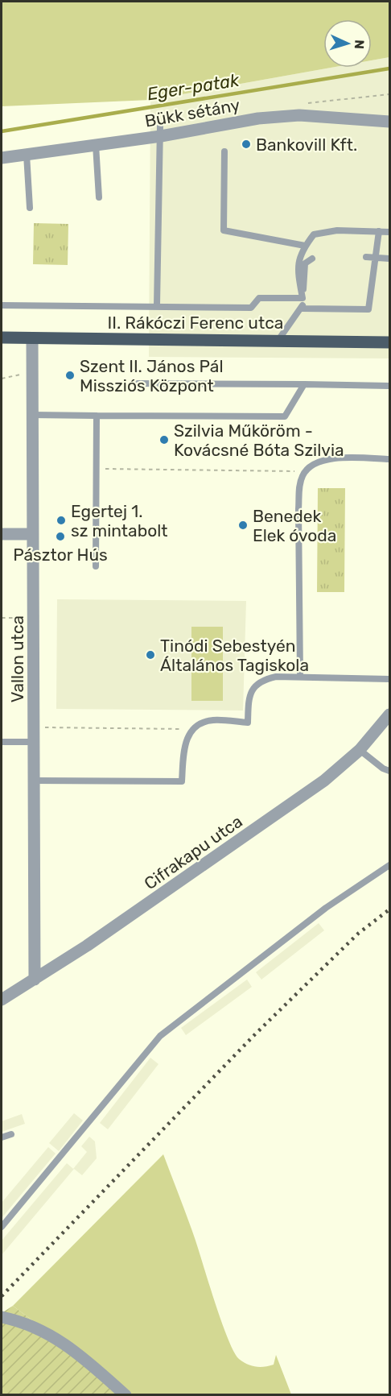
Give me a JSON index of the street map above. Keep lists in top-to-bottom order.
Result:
{
  "streets": {
    "main road": ["II. Rákóczi Ferenc utca"],
    "street": ["Bükk sétány", "Vallon utca", "Cifrakapu utca"]
  },
  "crossings": [
    ["II. Rákóczi Ferenc utca", "Vallon utca"],
    ["Vallon utca", "Cifrakapu utca"]
  ],
  "water": ["Eger-patak"],
  "places": [
    "Bankovill Kft.",
    "Szent II. János Pál Missziós Központ",
    "Szilvia Műköröm - Kovácsné Bóta Szilvia",
    "Egertej 1. sz mintabolt",
    "Benedek Elek óvoda",
    "Pásztor Hús",
    "Tinódi Sebestyén Általános Tagiskola"
  ],
  "north": "right"
}
